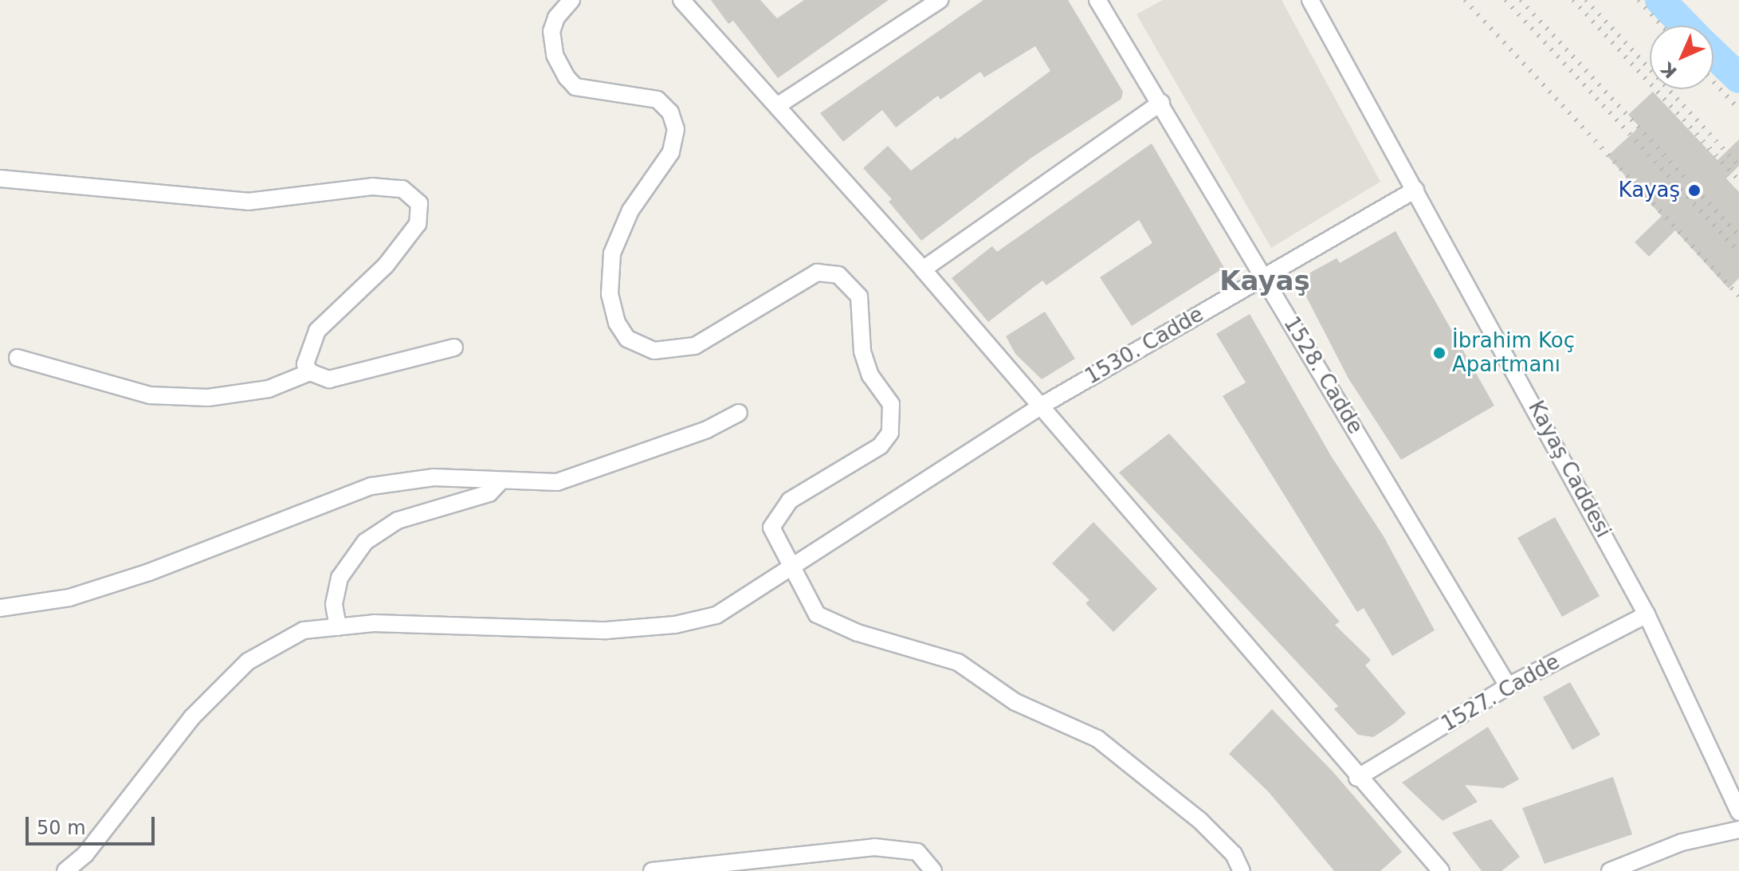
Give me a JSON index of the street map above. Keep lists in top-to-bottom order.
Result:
{
  "streets": {
    "street": [
      "1530. Cadde",
      "1528. Cadde",
      "Kayaş Caddesi",
      "1527. Cadde"
    ]
  },
  "crossings": [
    ["1530. Cadde", "1528. Cadde"],
    ["1530. Cadde", "Kayaş Caddesi"],
    ["1528. Cadde", "1527. Cadde"],
    ["Kayaş Caddesi", "1527. Cadde"]
  ],
  "districts": ["Kayaş"],
  "places": ["Kayaş", "İbrahim Koç Apartmanı"],
  "scale_bar": "50 m",
  "north": "bottom left"
}
